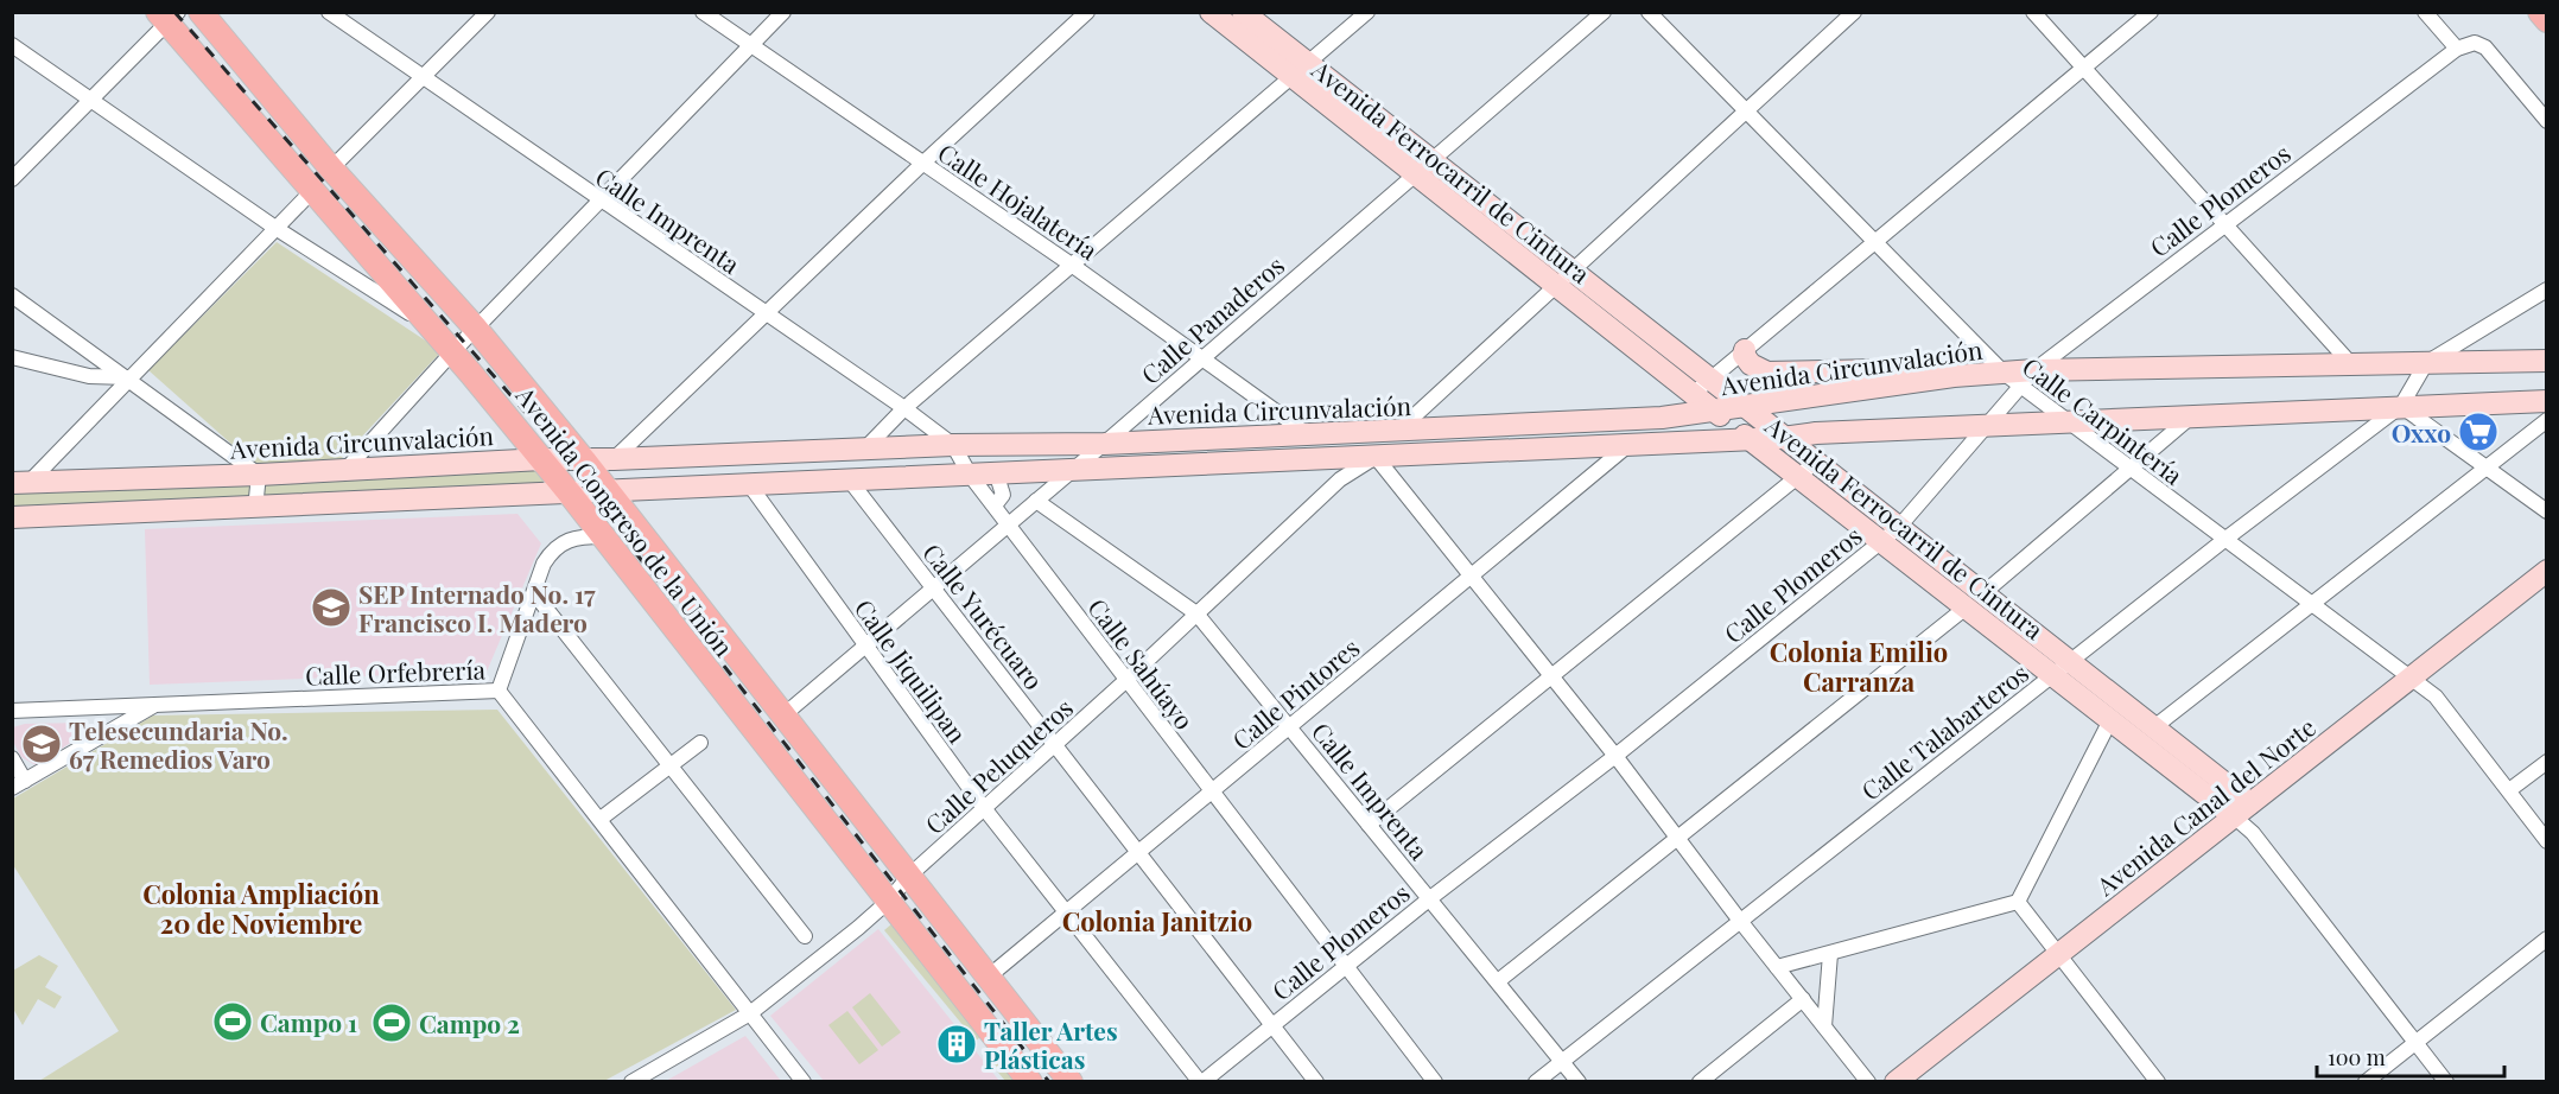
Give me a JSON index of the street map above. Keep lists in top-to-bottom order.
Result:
{
  "streets": {
    "main road": [
      "Avenida Ferrocarril de Cintura",
      "Avenida Circunvalación",
      "Avenida Congreso de la Unión",
      "Avenida Canal del Norte"
    ],
    "street": [
      "Calle Plomeros",
      "Calle Hojalatería",
      "Calle Imprenta",
      "Calle Panaderos",
      "Calle Carpintería",
      "Calle Yurécuaro",
      "Calle Sahúayo",
      "Calle Jiquilipan",
      "Calle Orfebrería",
      "Calle Pintores",
      "Calle Talabarteros",
      "Calle Peluqueros"
    ]
  },
  "crossings": [
    ["Avenida Ferrocarril de Cintura", "Calle Plomeros"],
    ["Avenida Ferrocarril de Cintura", "Calle Panaderos"],
    ["Avenida Ferrocarril de Cintura", "Avenida Circunvalación"],
    ["Avenida Ferrocarril de Cintura", "Calle Talabarteros"],
    ["Avenida Ferrocarril de Cintura", "Avenida Canal del Norte"],
    ["Calle Plomeros", "Calle Imprenta"],
    ["Calle Plomeros", "Avenida Circunvalación"],
    ["Calle Plomeros", "Calle Carpintería"],
    ["Calle Plomeros", "Calle Yurécuaro"],
    ["Calle Plomeros", "Calle Sahúayo"],
    ["Calle Plomeros", "Calle Jiquilipan"],
    ["Calle Hojalatería", "Calle Panaderos"],
    ["Calle Hojalatería", "Avenida Circunvalación"],
    ["Calle Imprenta", "Calle Panaderos"],
    ["Calle Imprenta", "Avenida Circunvalación"],
    ["Calle Imprenta", "Calle Sahúayo"],
    ["Calle Imprenta", "Calle Pintores"],
    ["Calle Imprenta", "Calle Talabarteros"],
    ["Calle Imprenta", "Calle Peluqueros"],
    ["Calle Panaderos", "Avenida Circunvalación"],
    ["Calle Panaderos", "Avenida Congreso de la Unión"],
    ["Calle Panaderos", "Calle Yurécuaro"],
    ["Calle Panaderos", "Calle Sahúayo"],
    ["Calle Panaderos", "Calle Jiquilipan"],
    ["Avenida Circunvalación", "Calle Carpintería"],
    ["Avenida Circunvalación", "Avenida Congreso de la Unión"],
    ["Avenida Circunvalación", "Calle Yurécuaro"],
    ["Avenida Circunvalación", "Calle Sahúayo"],
    ["Avenida Circunvalación", "Calle Jiquilipan"],
    ["Avenida Circunvalación", "Calle Pintores"],
    ["Avenida Circunvalación", "Calle Talabarteros"],
    ["Avenida Circunvalación", "Calle Peluqueros"],
    ["Calle Carpintería", "Calle Talabarteros"],
    ["Calle Carpintería", "Avenida Canal del Norte"],
    ["Avenida Congreso de la Unión", "Calle Pintores"],
    ["Avenida Congreso de la Unión", "Calle Peluqueros"],
    ["Calle Yurécuaro", "Calle Pintores"],
    ["Calle Yurécuaro", "Calle Peluqueros"],
    ["Calle Sahúayo", "Calle Pintores"],
    ["Calle Sahúayo", "Calle Peluqueros"],
    ["Calle Jiquilipan", "Calle Pintores"],
    ["Calle Jiquilipan", "Calle Peluqueros"],
    ["Calle Orfebrería", "Calle Peluqueros"]
  ],
  "districts": ["Colonia Emilio Carranza", "Colonia Ampliación 20 de Noviembre", "Colonia Janitzio"],
  "places": {
    "supermarket": ["Oxxo"],
    "school or university": ["SEP Internado No. 17 Francisco I. Madero", "Telesecundaria No. 67 Remedios Varo"],
    "sports": ["Campo 1", "Campo 2"],
    "building": ["Taller Artes Plásticas"]
  },
  "scale_bar": "100 m"
}
